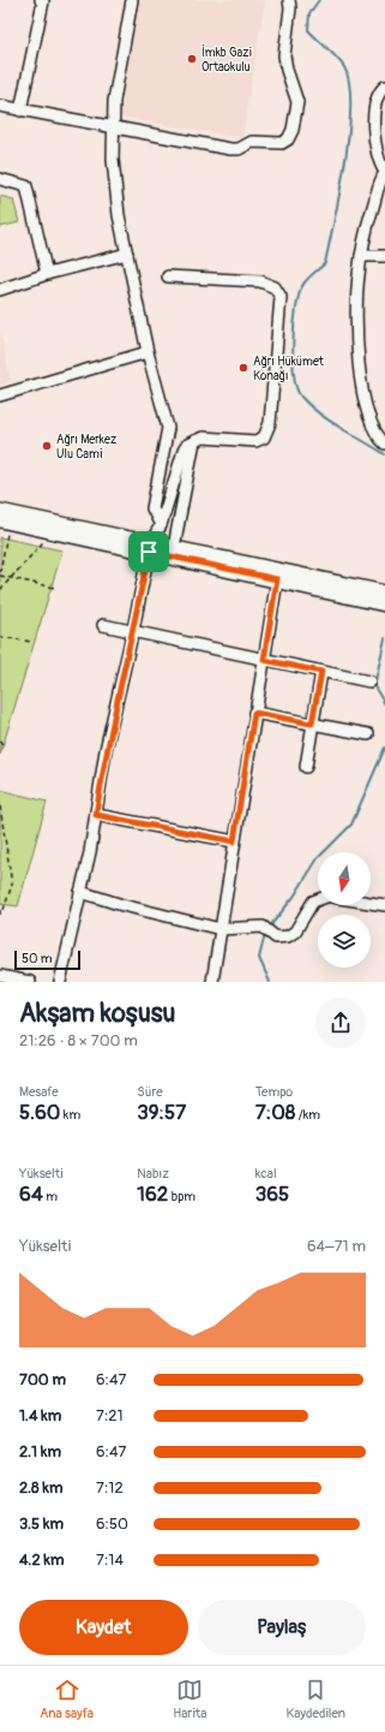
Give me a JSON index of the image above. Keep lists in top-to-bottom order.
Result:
{
  "places": ["İmkb Gazi Ortaokulu", "Ağrı Hükümet Konağı", "Ağrı Merkez Ulu Cami"],
  "scale_bar": "50 m",
  "north": "bottom",
  "page": {
    "scale": "50 m",
    "heading": ["Akşam koşusu", "21:26 · 8 × 700 m"],
    "stats": [
      ["Mesafe", "5.60 km"],
      ["Süre", "39:57"],
      ["Tempo", "7:08 /km"],
      ["Yükselti", "64 m"],
      ["Nabız", "162 bpm"],
      ["kcal", "365"]
    ],
    "chart": ["Yükselti", "64–71 m"],
    "list": [
      {
        "name": "700 m",
        "note": "6:47"
      },
      {
        "name": "1.4 km",
        "note": "7:21"
      },
      {
        "name": "2.1 km",
        "note": "6:47"
      },
      {
        "name": "2.8 km",
        "note": "7:12"
      },
      {
        "name": "3.5 km",
        "note": "6:50"
      },
      {
        "name": "4.2 km",
        "note": "7:14"
      }
    ],
    "buttons": ["Kaydet", "Paylaş"],
    "tabs": ["Ana sayfa", "Harita", "Kaydedilen"]
  }
}
